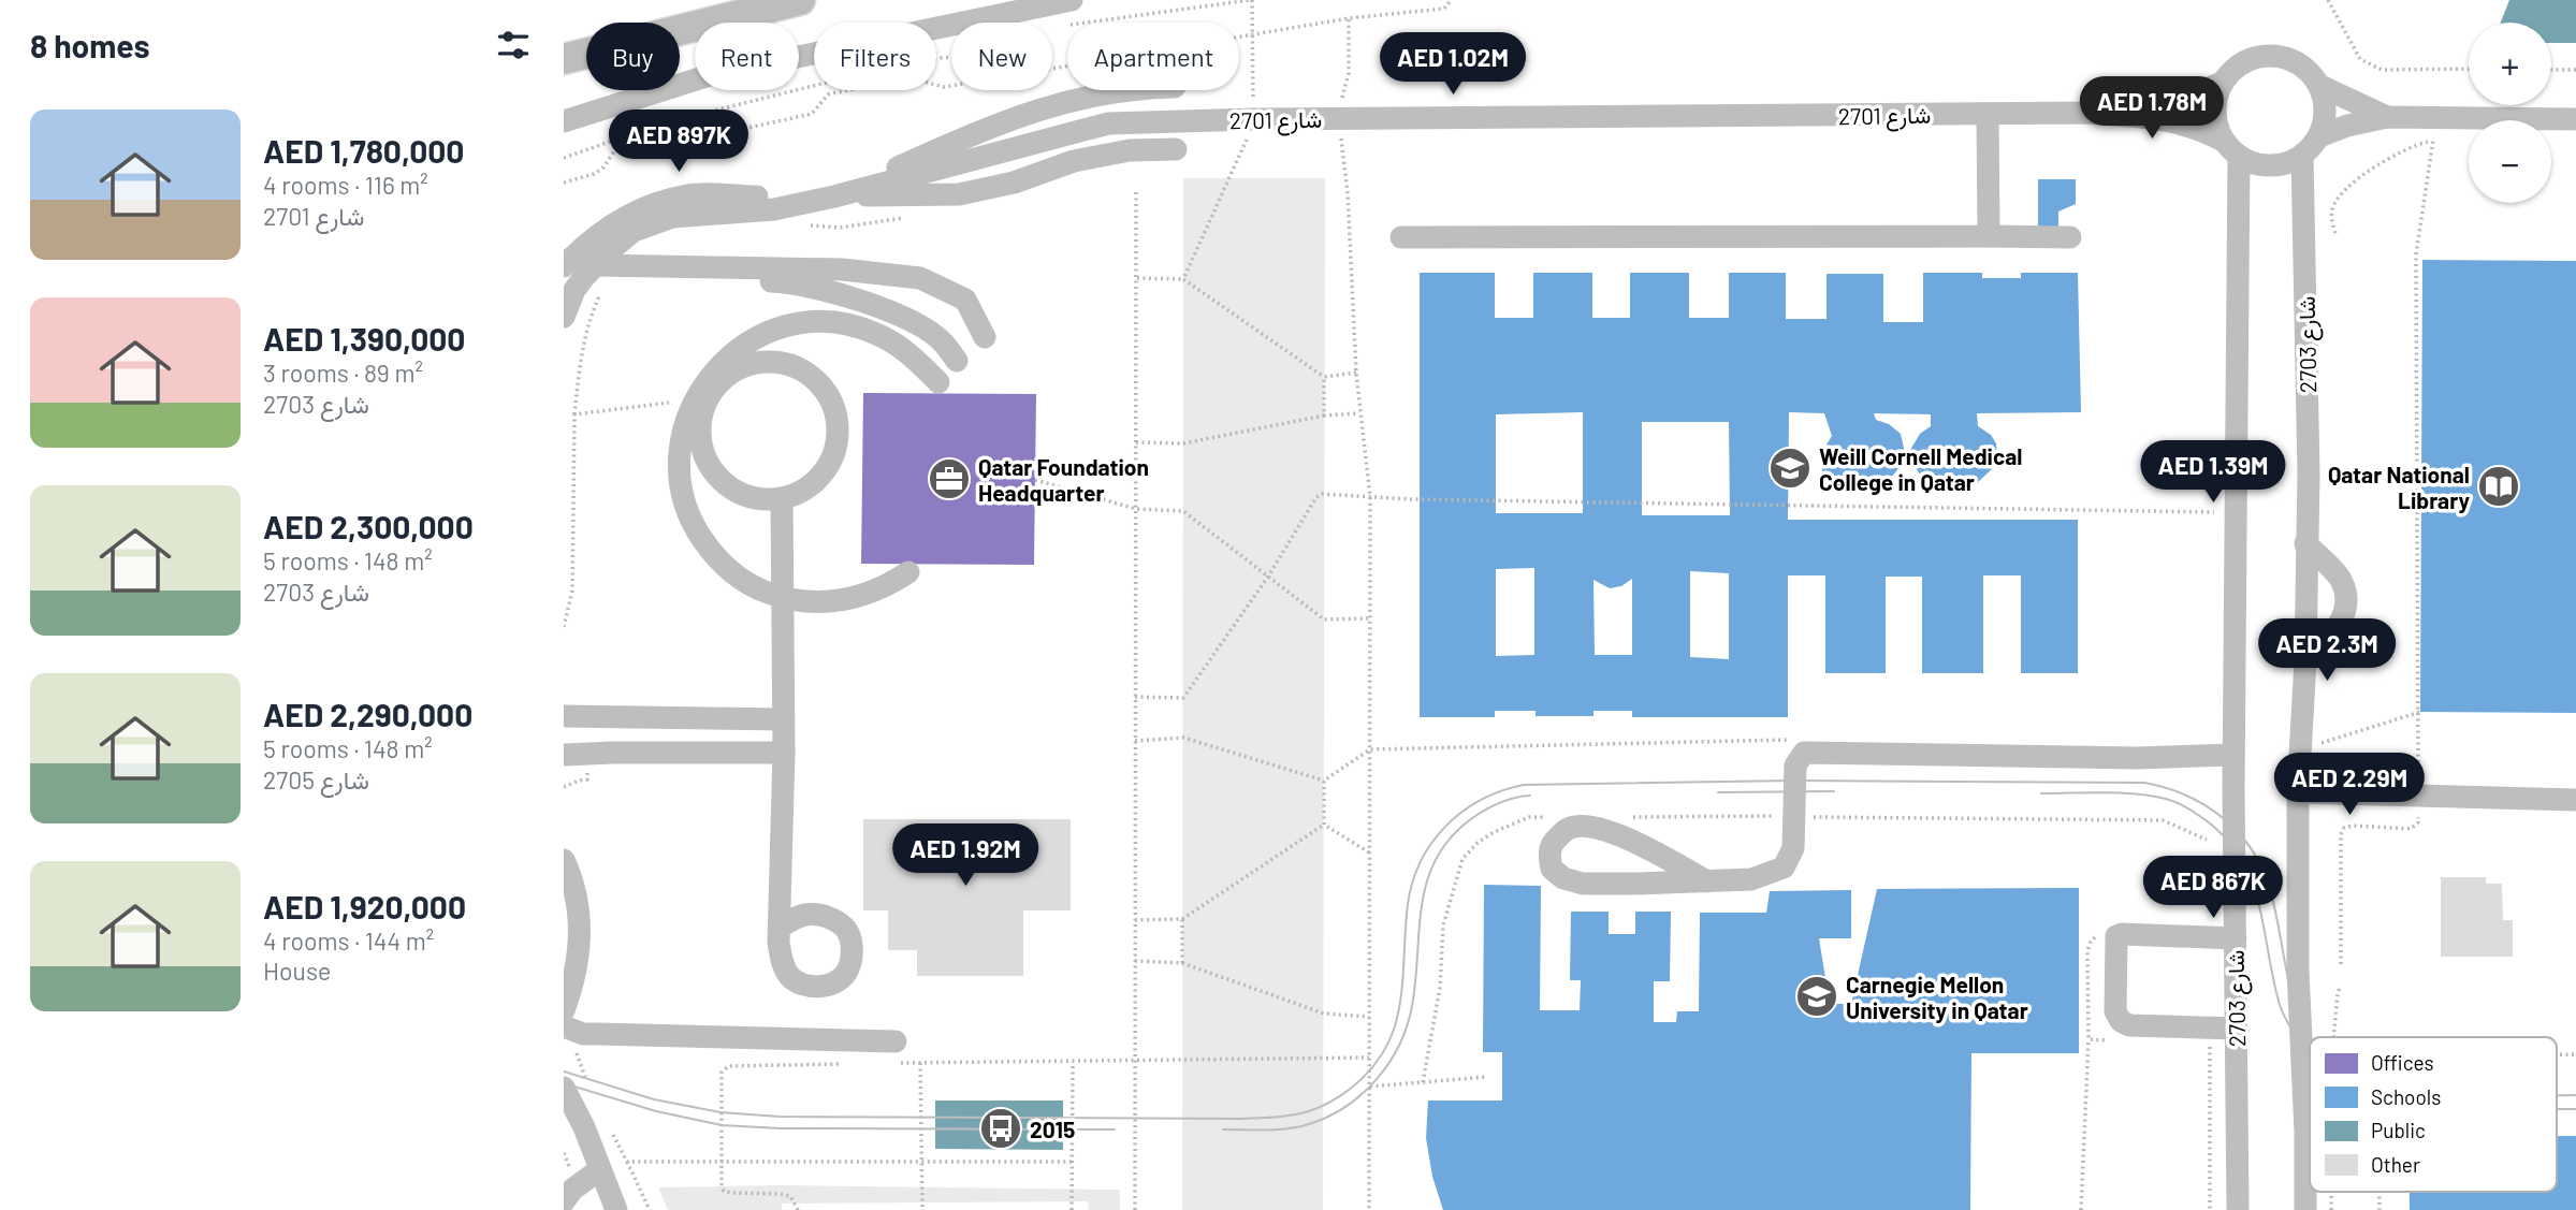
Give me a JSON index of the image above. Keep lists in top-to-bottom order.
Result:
{
  "streets": {
    "street": ["شارع 2701", "شارع 2703"]
  },
  "crossings": [
    ["شارع 2701", "شارع 2703"]
  ],
  "places": {
    "school or university": ["Weill Cornell Medical College in Qatar", "Carnegie Mellon University in Qatar"],
    "office": ["Qatar Foundation Headquarter"],
    "library": ["Qatar National Library"],
    "bus stop": ["2015"]
  },
  "legend": [
    "Offices",
    "Schools",
    "Public",
    "Other"
  ],
  "page": {
    "heading": "8 homes",
    "map_buttons": ["+", "−"],
    "chip": [
      "Buy",
      "Rent",
      "Filters",
      "New",
      "Apartment"
    ],
    "price": [
      "AED 1.02M",
      "AED 1.78M",
      "AED 897K",
      "AED 1.39M",
      "AED 2.3M",
      "AED 2.29M",
      "AED 1.92M",
      "AED 867K"
    ],
    "list": [
      {
        "name": "AED 1,780,000",
        "note": "4 rooms · 116 m² · شارع 2701"
      },
      {
        "name": "AED 1,390,000",
        "note": "3 rooms · 89 m² · شارع 2703"
      },
      {
        "name": "AED 2,300,000",
        "note": "5 rooms · 148 m² · شارع 2703"
      },
      {
        "name": "AED 2,290,000",
        "note": "5 rooms · 148 m² · شارع 2705"
      },
      {
        "name": "AED 1,920,000",
        "note": "4 rooms · 144 m² · House"
      }
    ]
  }
}
